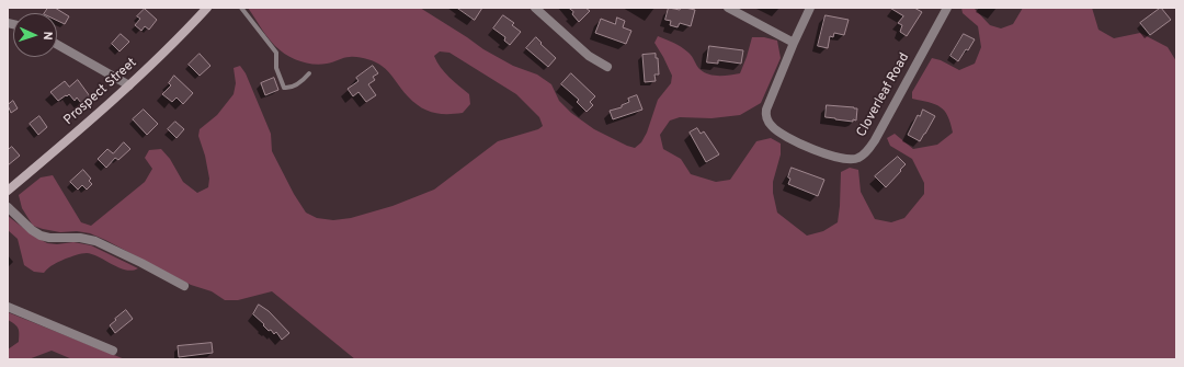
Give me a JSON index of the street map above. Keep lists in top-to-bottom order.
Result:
{
  "streets": {
    "main road": ["Prospect Street"],
    "street": ["Cloverleaf Road"]
  },
  "north": "right"
}
